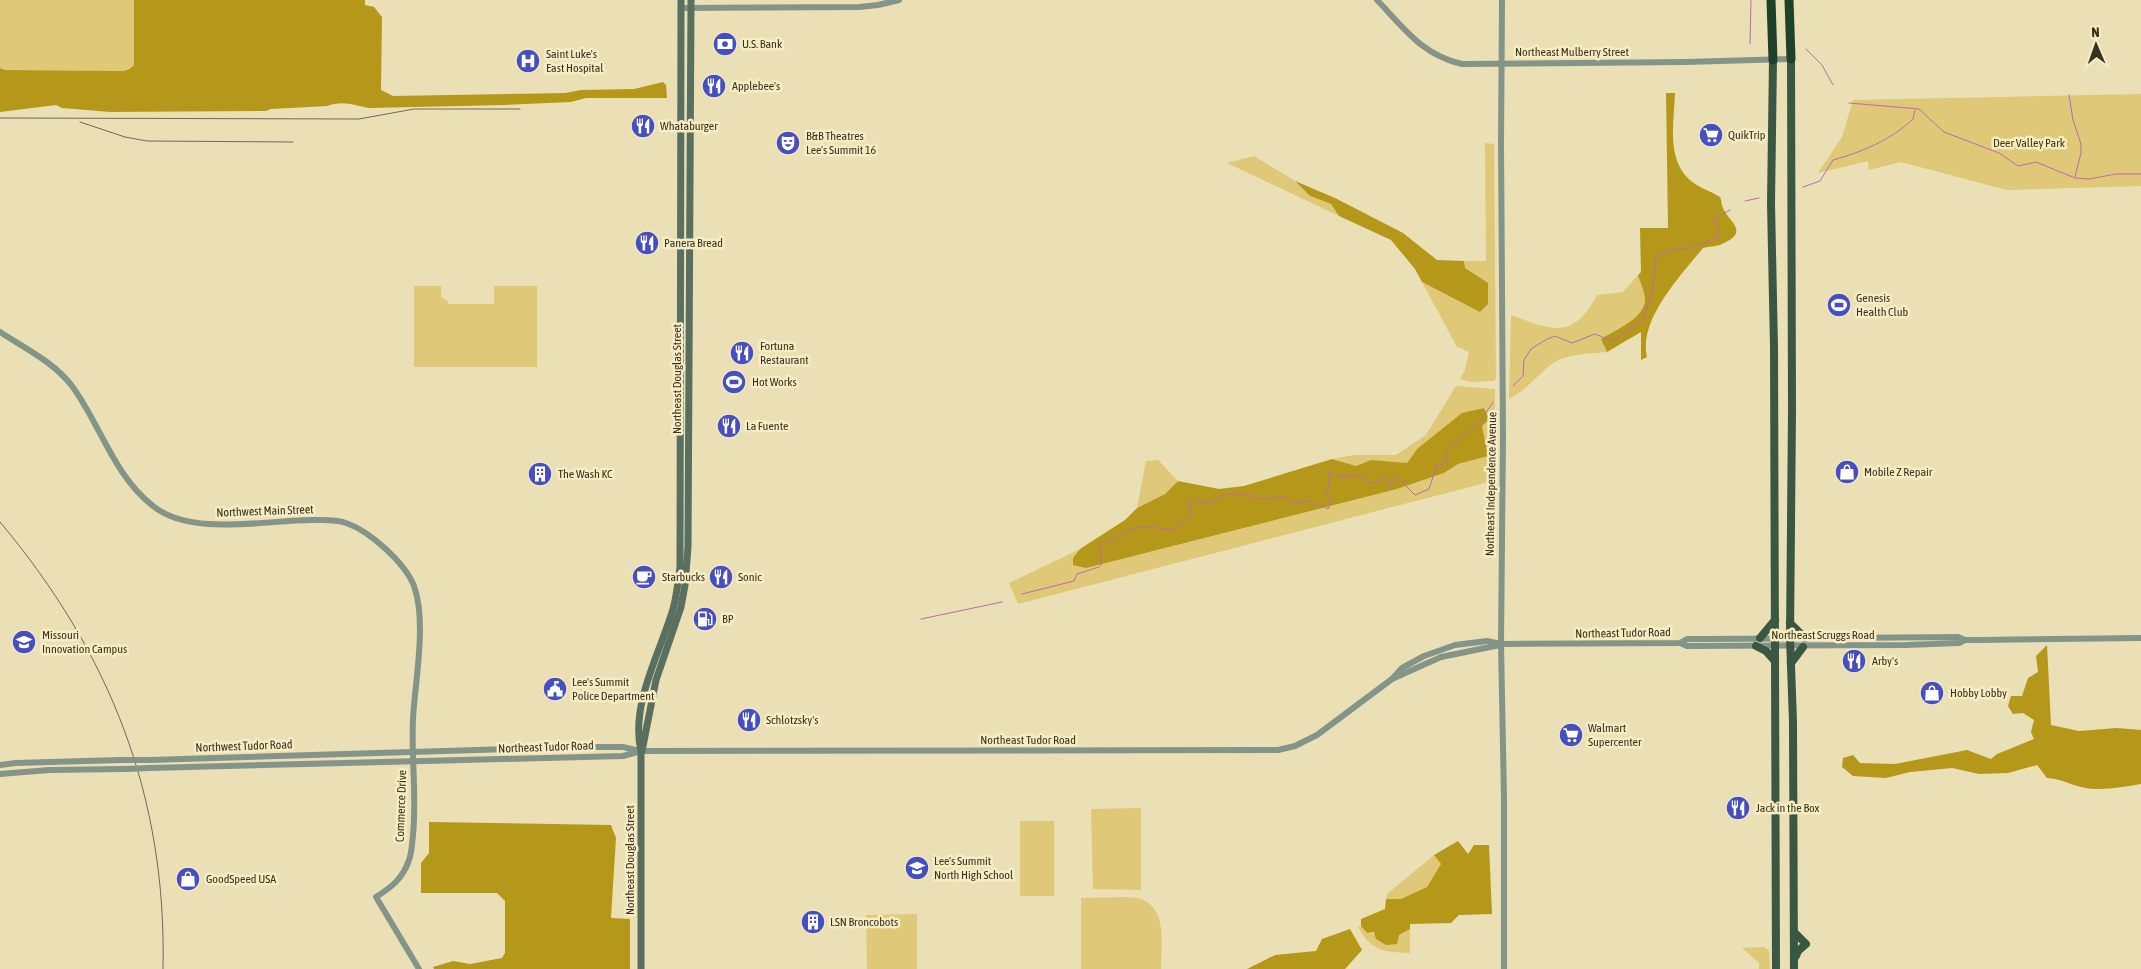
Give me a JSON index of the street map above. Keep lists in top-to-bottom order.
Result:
{
  "streets": {
    "main road": ["Northeast Douglas Street"],
    "street": [
      "Northeast Mulberry Street",
      "Northeast Independence Avenue",
      "Northwest Main Street",
      "Northeast Tudor Road",
      "Northeast Scruggs Road",
      "Northwest Tudor Road",
      "Commerce Drive"
    ]
  },
  "crossings": [
    ["Northeast Mulberry Street", "Northeast Independence Avenue"],
    ["Northeast Douglas Street", "Northeast Tudor Road"],
    ["Northeast Independence Avenue", "Northeast Tudor Road"],
    ["Northwest Main Street", "Northwest Tudor Road"],
    ["Northwest Main Street", "Commerce Drive"],
    ["Northeast Tudor Road", "Northeast Scruggs Road"],
    ["Northeast Tudor Road", "Northwest Tudor Road"],
    ["Northwest Tudor Road", "Commerce Drive"]
  ],
  "parks": ["Deer Valley Park"],
  "places": {
    "bank": ["U.S. Bank"],
    "hospital": ["Saint Luke's East Hospital"],
    "restaurant": [
      "Applebee's",
      "Whataburger",
      "Panera Bread",
      "Fortuna Restaurant",
      "La Fuente",
      "Sonic",
      "Arby's",
      "Schlotzsky's",
      "Jack in the Box"
    ],
    "supermarket": ["QuikTrip", "Walmart Supercenter"],
    "theatre": ["B&B Theatres Lee's Summit 16"],
    "sports": ["Genesis Health Club", "Hot Works"],
    "shop": ["Mobile Z Repair", "Hobby Lobby", "GoodSpeed USA"],
    "building": ["The Wash KC", "LSN Broncobots"],
    "cafe": ["Starbucks"],
    "fuel station": ["BP"],
    "school or university": ["Missouri Innovation Campus", "Lee's Summit North High School"],
    "public building": ["Lee's Summit Police Department"]
  },
  "north": "top"
}
